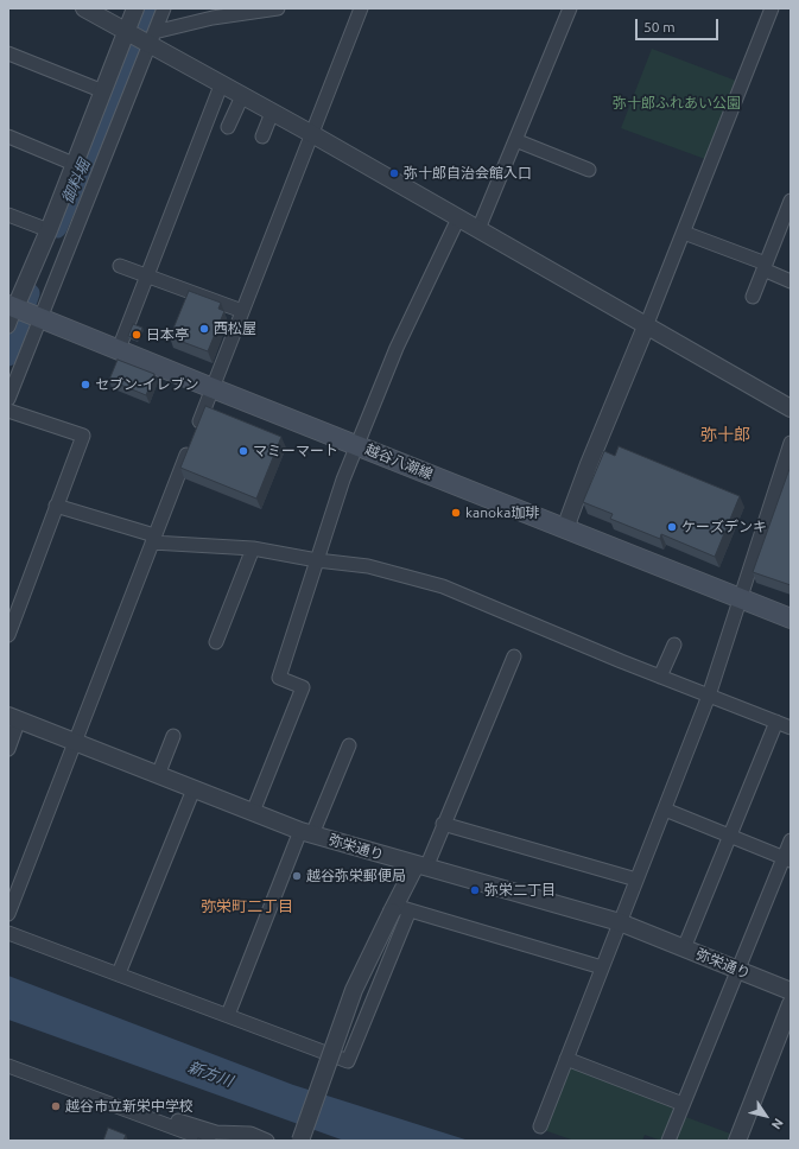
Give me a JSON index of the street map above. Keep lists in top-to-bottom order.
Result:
{
  "streets": {
    "main road": ["越谷八潮線"],
    "street": ["弥栄通り"]
  },
  "districts": ["弥十郎", "弥栄町二丁目"],
  "water": ["御料堀", "新方川"],
  "parks": ["弥十郎ふれあい公園"],
  "places": [
    "弥十郎自治会館入口",
    "西松屋",
    "日本亭",
    "セブン-イレブン",
    "マミーマート",
    "kanoka珈琲",
    "ケーズデンキ",
    "越谷弥栄郵便局",
    "弥栄二丁目",
    "越谷市立新栄中学校"
  ],
  "scale_bar": "50 m",
  "north": "bottom right"
}
